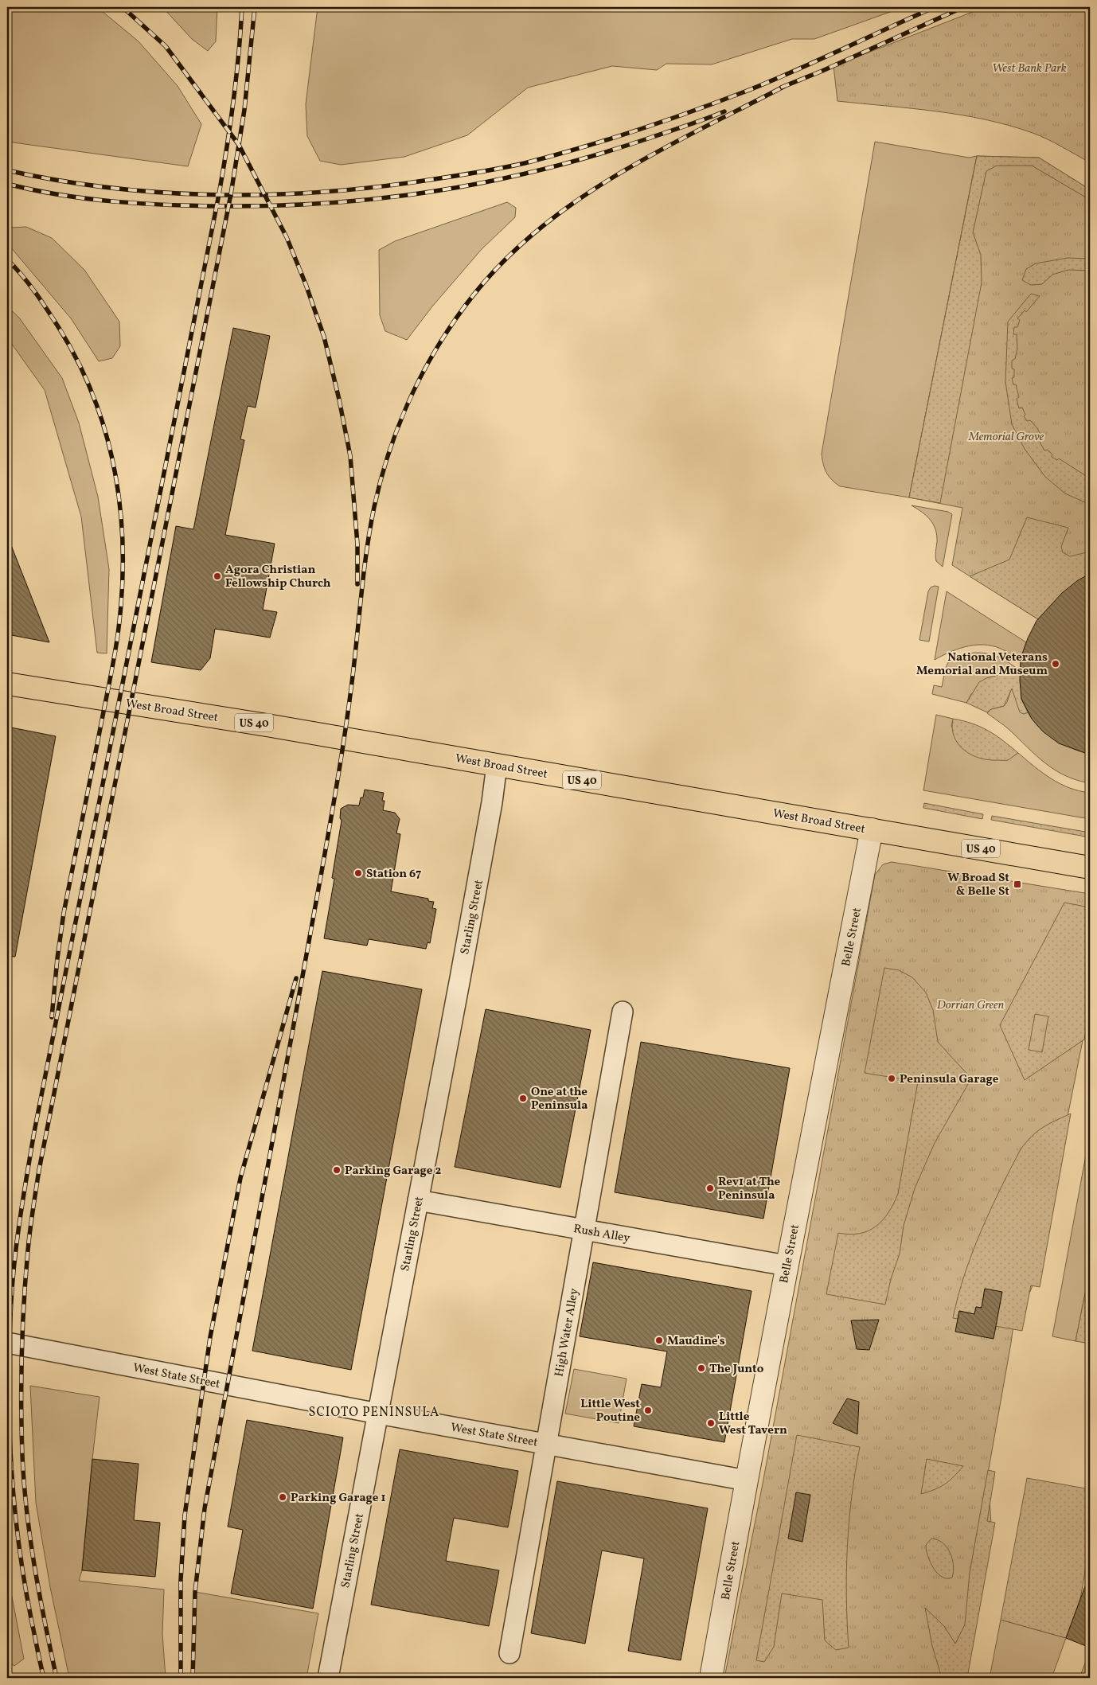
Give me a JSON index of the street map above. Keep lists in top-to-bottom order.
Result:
{
  "streets": {
    "main road": ["West Broad Street", "US 40"],
    "street": [
      "Starling Street",
      "Belle Street",
      "Rush Alley",
      "High Water Alley",
      "West State Street"
    ]
  },
  "crossings": [
    ["West Broad Street", "Starling Street"],
    ["West Broad Street", "Belle Street"],
    ["Starling Street", "Rush Alley"],
    ["Starling Street", "West State Street"],
    ["Belle Street", "Rush Alley"],
    ["Belle Street", "West State Street"],
    ["Rush Alley", "High Water Alley"],
    ["High Water Alley", "West State Street"]
  ],
  "districts": ["SCIOTO PENINSULA"],
  "parks": ["West Bank Park", "Memorial Grove", "Dorrian Green"],
  "places": {
    "other": [
      "Agora Christian Fellowship Church",
      "National Veterans Memorial and Museum",
      "Station 67",
      "Peninsula Garage",
      "One at the Peninsula",
      "Parking Garage 2",
      "Rev1 at The Peninsula",
      "Maudine's",
      "The Junto",
      "Little West Poutine",
      "Little West Tavern",
      "Parking Garage 1"
    ],
    "transit": ["W Broad St & Belle St"]
  }
}
